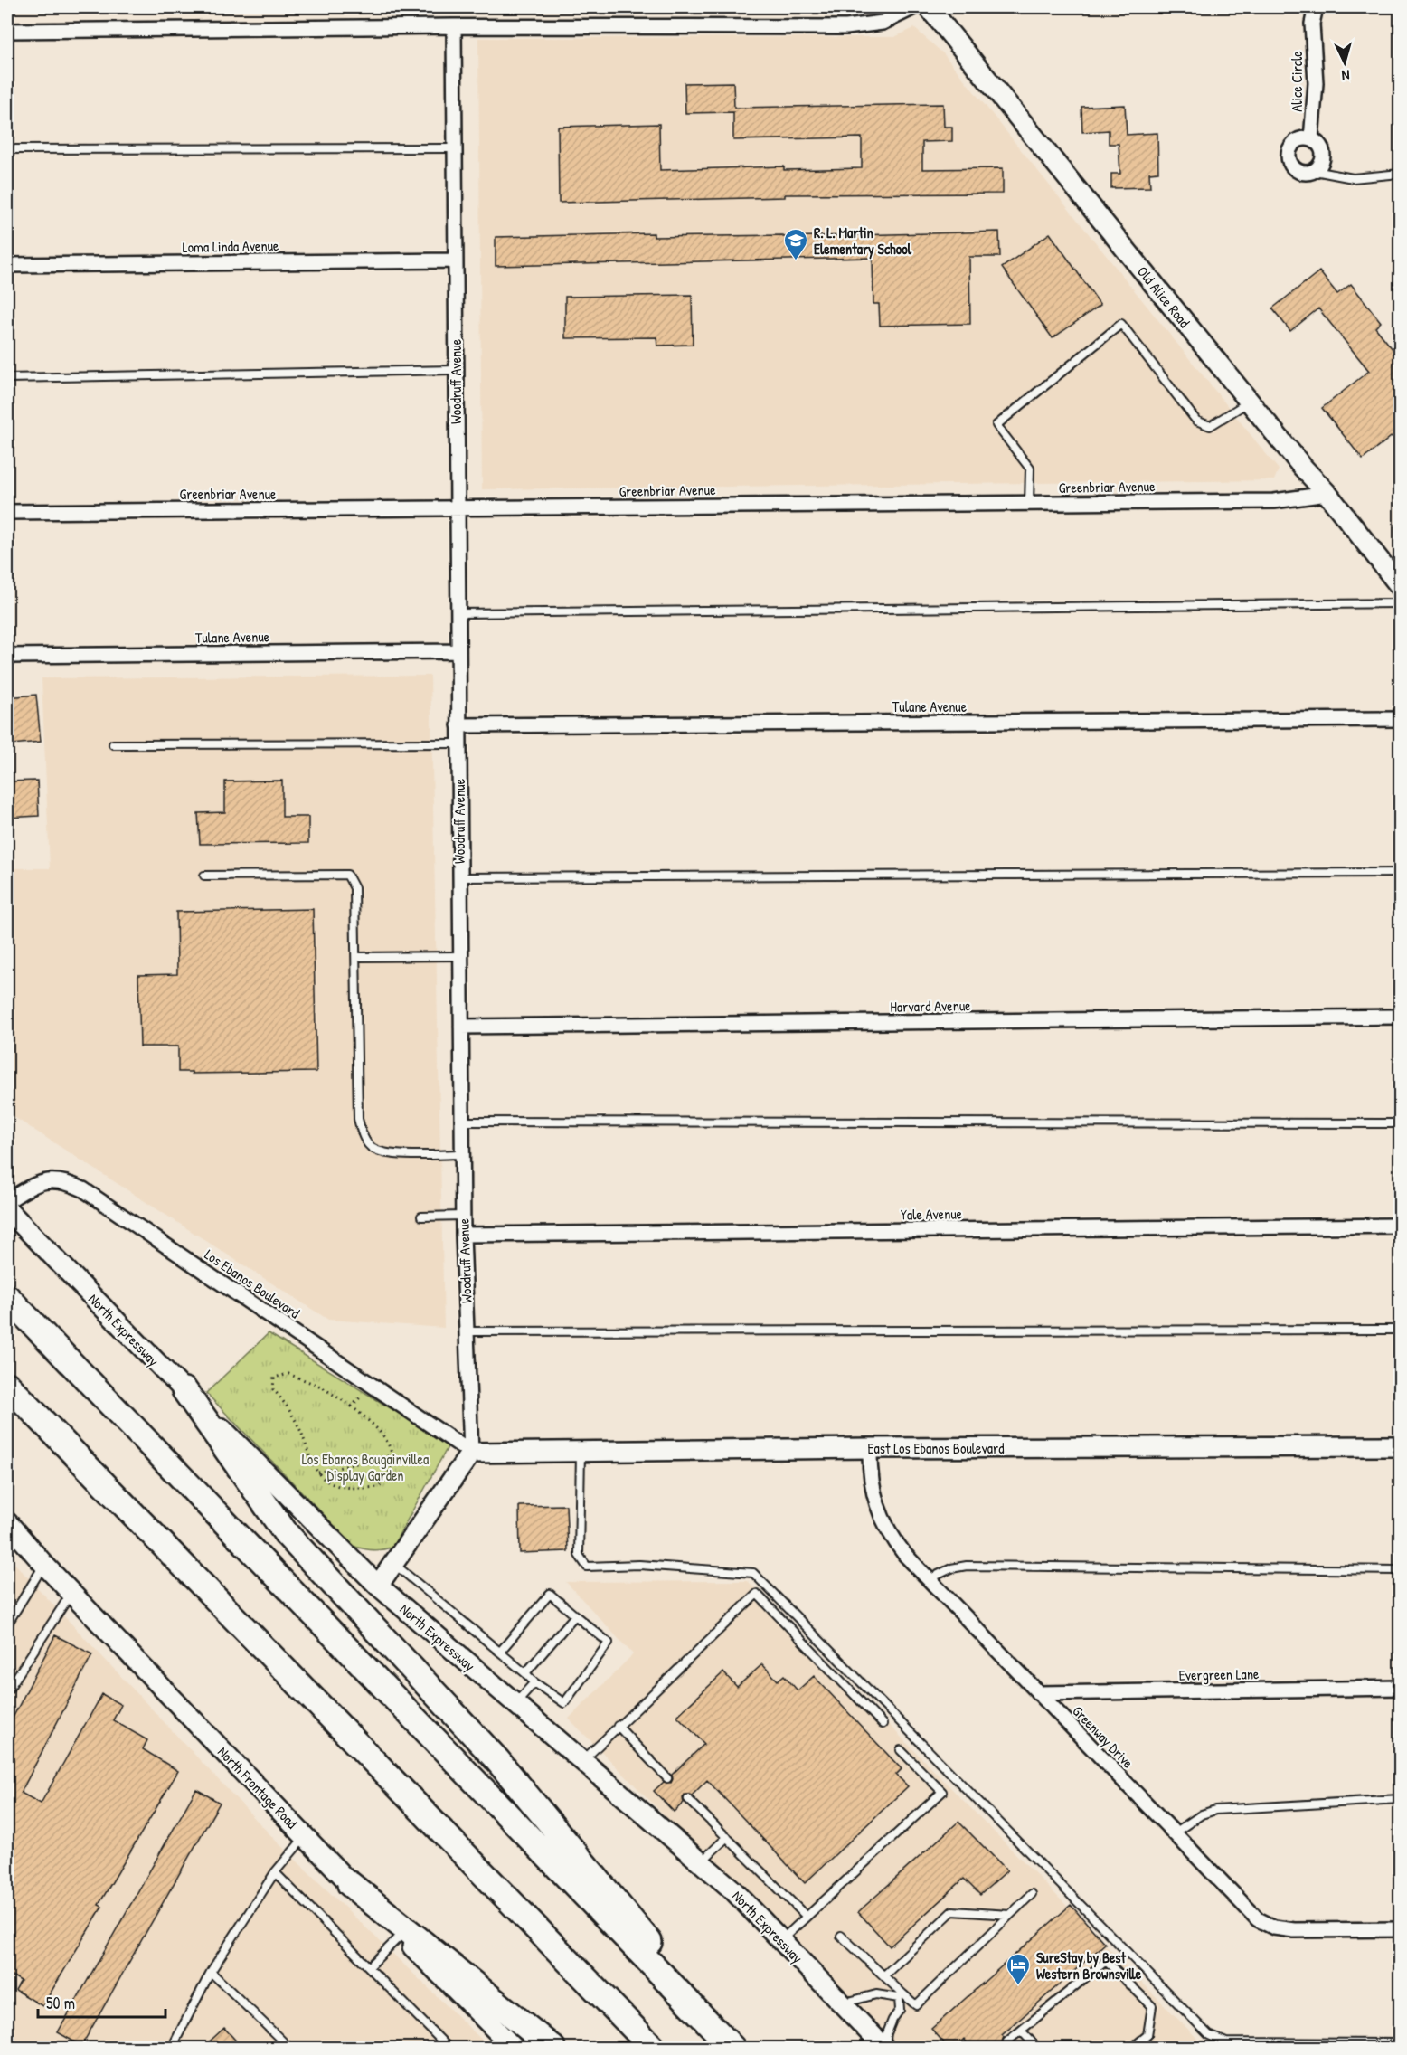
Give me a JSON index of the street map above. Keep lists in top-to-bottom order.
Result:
{
  "streets": {
    "main road": [
      "Old Alice Road",
      "North Expressway",
      "East Los Ebanos Boulevard",
      "North Frontage Road"
    ],
    "street": [
      "Alice Circle",
      "Loma Linda Avenue",
      "Woodruff Avenue",
      "Greenbriar Avenue",
      "Tulane Avenue",
      "Harvard Avenue",
      "Yale Avenue",
      "Los Ebanos Boulevard",
      "Evergreen Lane",
      "Greenway Drive"
    ]
  },
  "crossings": [
    ["Loma Linda Avenue", "Woodruff Avenue"],
    ["Old Alice Road", "Greenbriar Avenue"],
    ["Woodruff Avenue", "Greenbriar Avenue"],
    ["Woodruff Avenue", "Tulane Avenue"],
    ["Woodruff Avenue", "Harvard Avenue"],
    ["Woodruff Avenue", "Yale Avenue"],
    ["Woodruff Avenue", "Los Ebanos Boulevard"],
    ["Woodruff Avenue", "East Los Ebanos Boulevard"],
    ["Los Ebanos Boulevard", "East Los Ebanos Boulevard"],
    ["East Los Ebanos Boulevard", "Greenway Drive"],
    ["Evergreen Lane", "Greenway Drive"]
  ],
  "parks": ["Los Ebanos Bougainvillea Display Garden"],
  "places": {
    "school or university": ["R. L. Martin Elementary School"],
    "hotel": ["SureStay by Best Western Brownsville"]
  },
  "scale_bar": "50 m",
  "north": "bottom"
}
